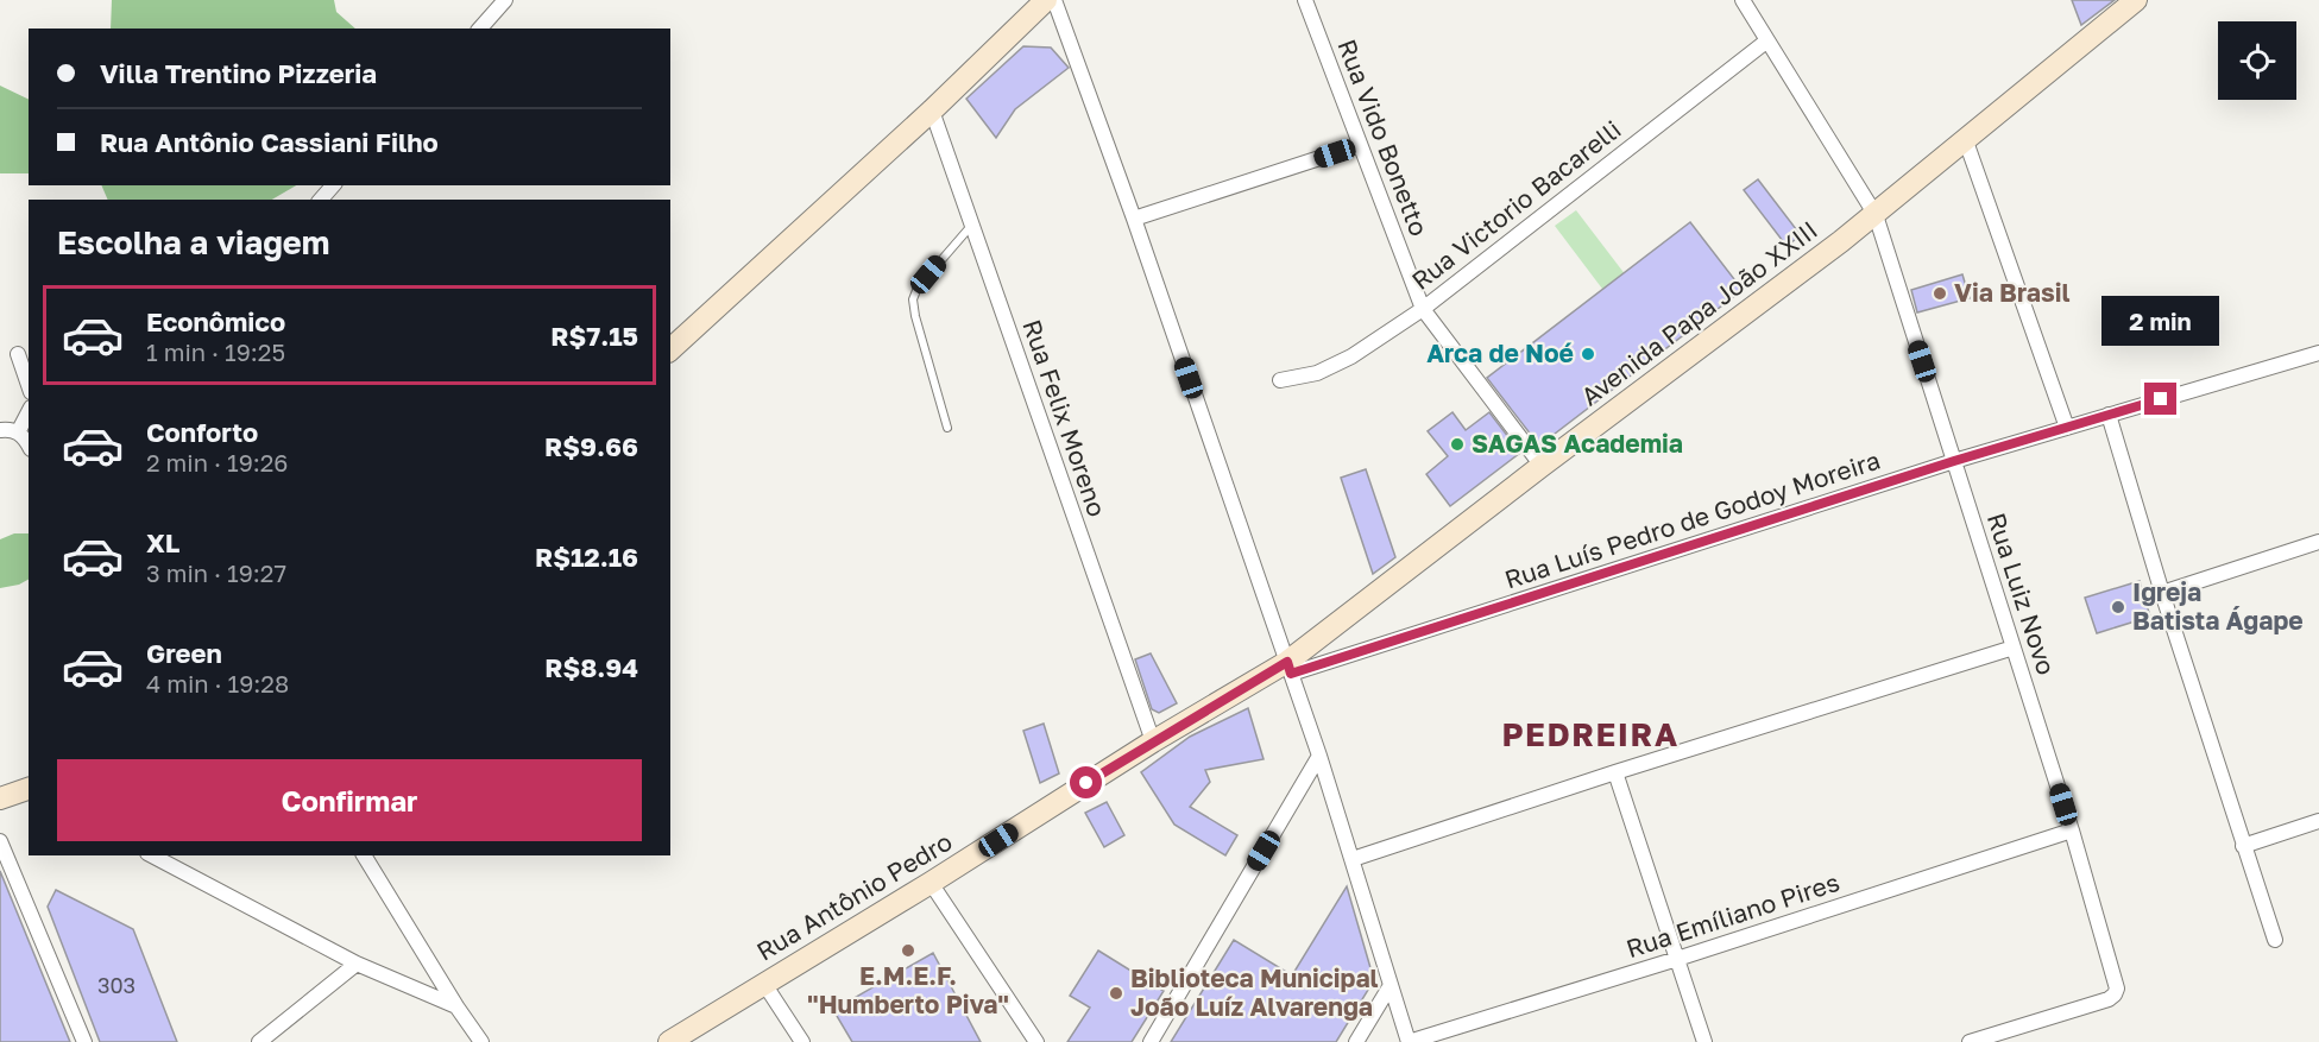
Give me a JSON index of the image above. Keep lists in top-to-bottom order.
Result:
{
  "streets": {
    "main road": ["Avenida Papa João XXIII", "Rua Antônio Pedro"],
    "street": [
      "Rua Vido Bonetto",
      "Rua Victorio Bacarelli",
      "Rua Felix Moreno",
      "Rua Luís Pedro de Godoy Moreira",
      "Rua Luiz Novo",
      "Rua Emíliano Pires"
    ]
  },
  "crossings": [
    ["Rua Vido Bonetto", "Rua Victorio Bacarelli"],
    ["Rua Vido Bonetto", "Avenida Papa João XXIII"],
    ["Rua Victorio Bacarelli", "Rua Luiz Novo"],
    ["Avenida Papa João XXIII", "Rua Luís Pedro de Godoy Moreira"],
    ["Avenida Papa João XXIII", "Rua Luiz Novo"],
    ["Avenida Papa João XXIII", "Rua Antônio Pedro"],
    ["Rua Felix Moreno", "Rua Antônio Pedro"],
    ["Rua Luís Pedro de Godoy Moreira", "Rua Luiz Novo"],
    ["Rua Luís Pedro de Godoy Moreira", "Rua Antônio Pedro"],
    ["Rua Luiz Novo", "Rua Emíliano Pires"]
  ],
  "districts": ["PEDREIRA"],
  "places": [
    "Via Brasil",
    "Arca de Noé",
    "SAGAS Academia",
    "Igreja Batista Ágape",
    "E.M.E.F. \"Humberto Piva\"",
    "Biblioteca Municipal João Luíz Alvarenga"
  ],
  "house_numbers": ["303"],
  "page": {
    "banner": ["Villa Trentino Pizzeria", "Rua Antônio Cassiani Filho"],
    "heading": "Escolha a viagem",
    "list": [
      {
        "name": "Econômico",
        "note": "1 min · 19:25",
        "value": "R$7.15"
      },
      {
        "name": "Conforto",
        "note": "2 min · 19:26",
        "value": "R$9.66"
      },
      {
        "name": "XL",
        "note": "3 min · 19:27",
        "value": "R$12.16"
      },
      {
        "name": "Green",
        "note": "4 min · 19:28",
        "value": "R$8.94"
      }
    ],
    "bubble": "2 min",
    "buttons": "Confirmar"
  }
}
